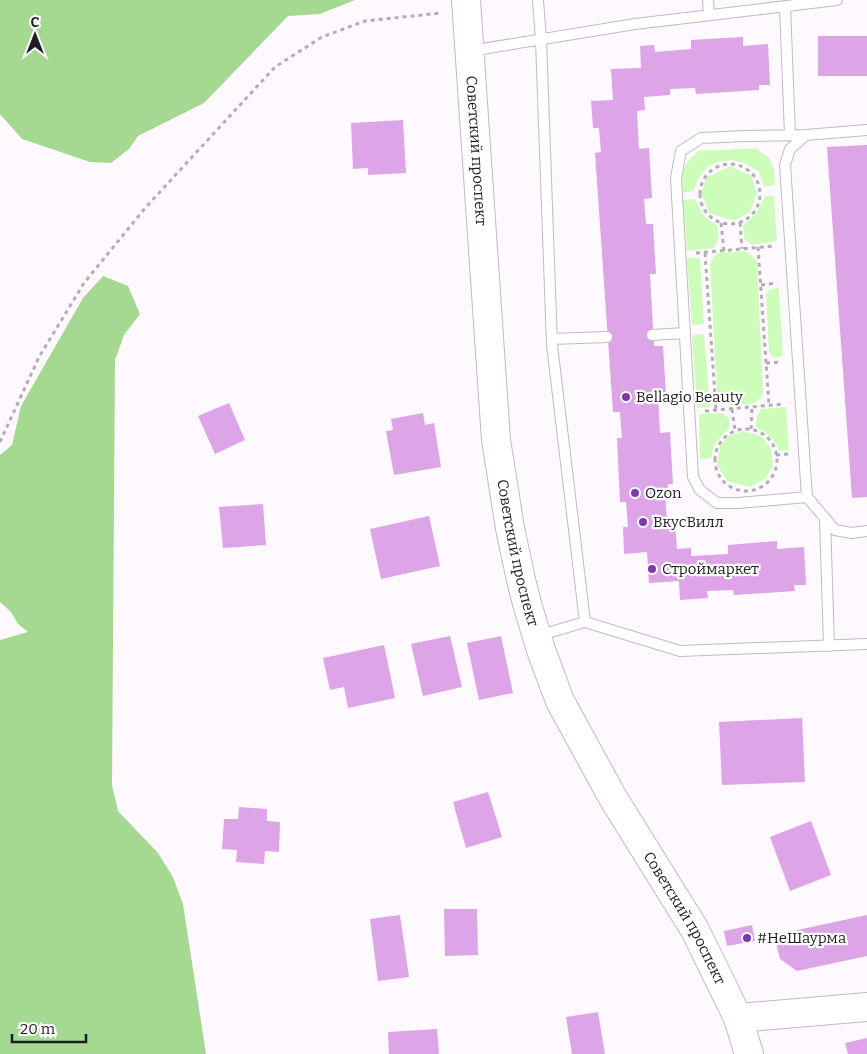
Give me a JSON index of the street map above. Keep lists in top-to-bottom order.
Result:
{
  "streets": {
    "street": ["Советский проспект"]
  },
  "places": [
    "Bellagio Beauty",
    "Ozon",
    "ВкусВилл",
    "Строймаркет",
    "#НеШаурма"
  ],
  "scale_bar": "20 m",
  "north": "top"
}
